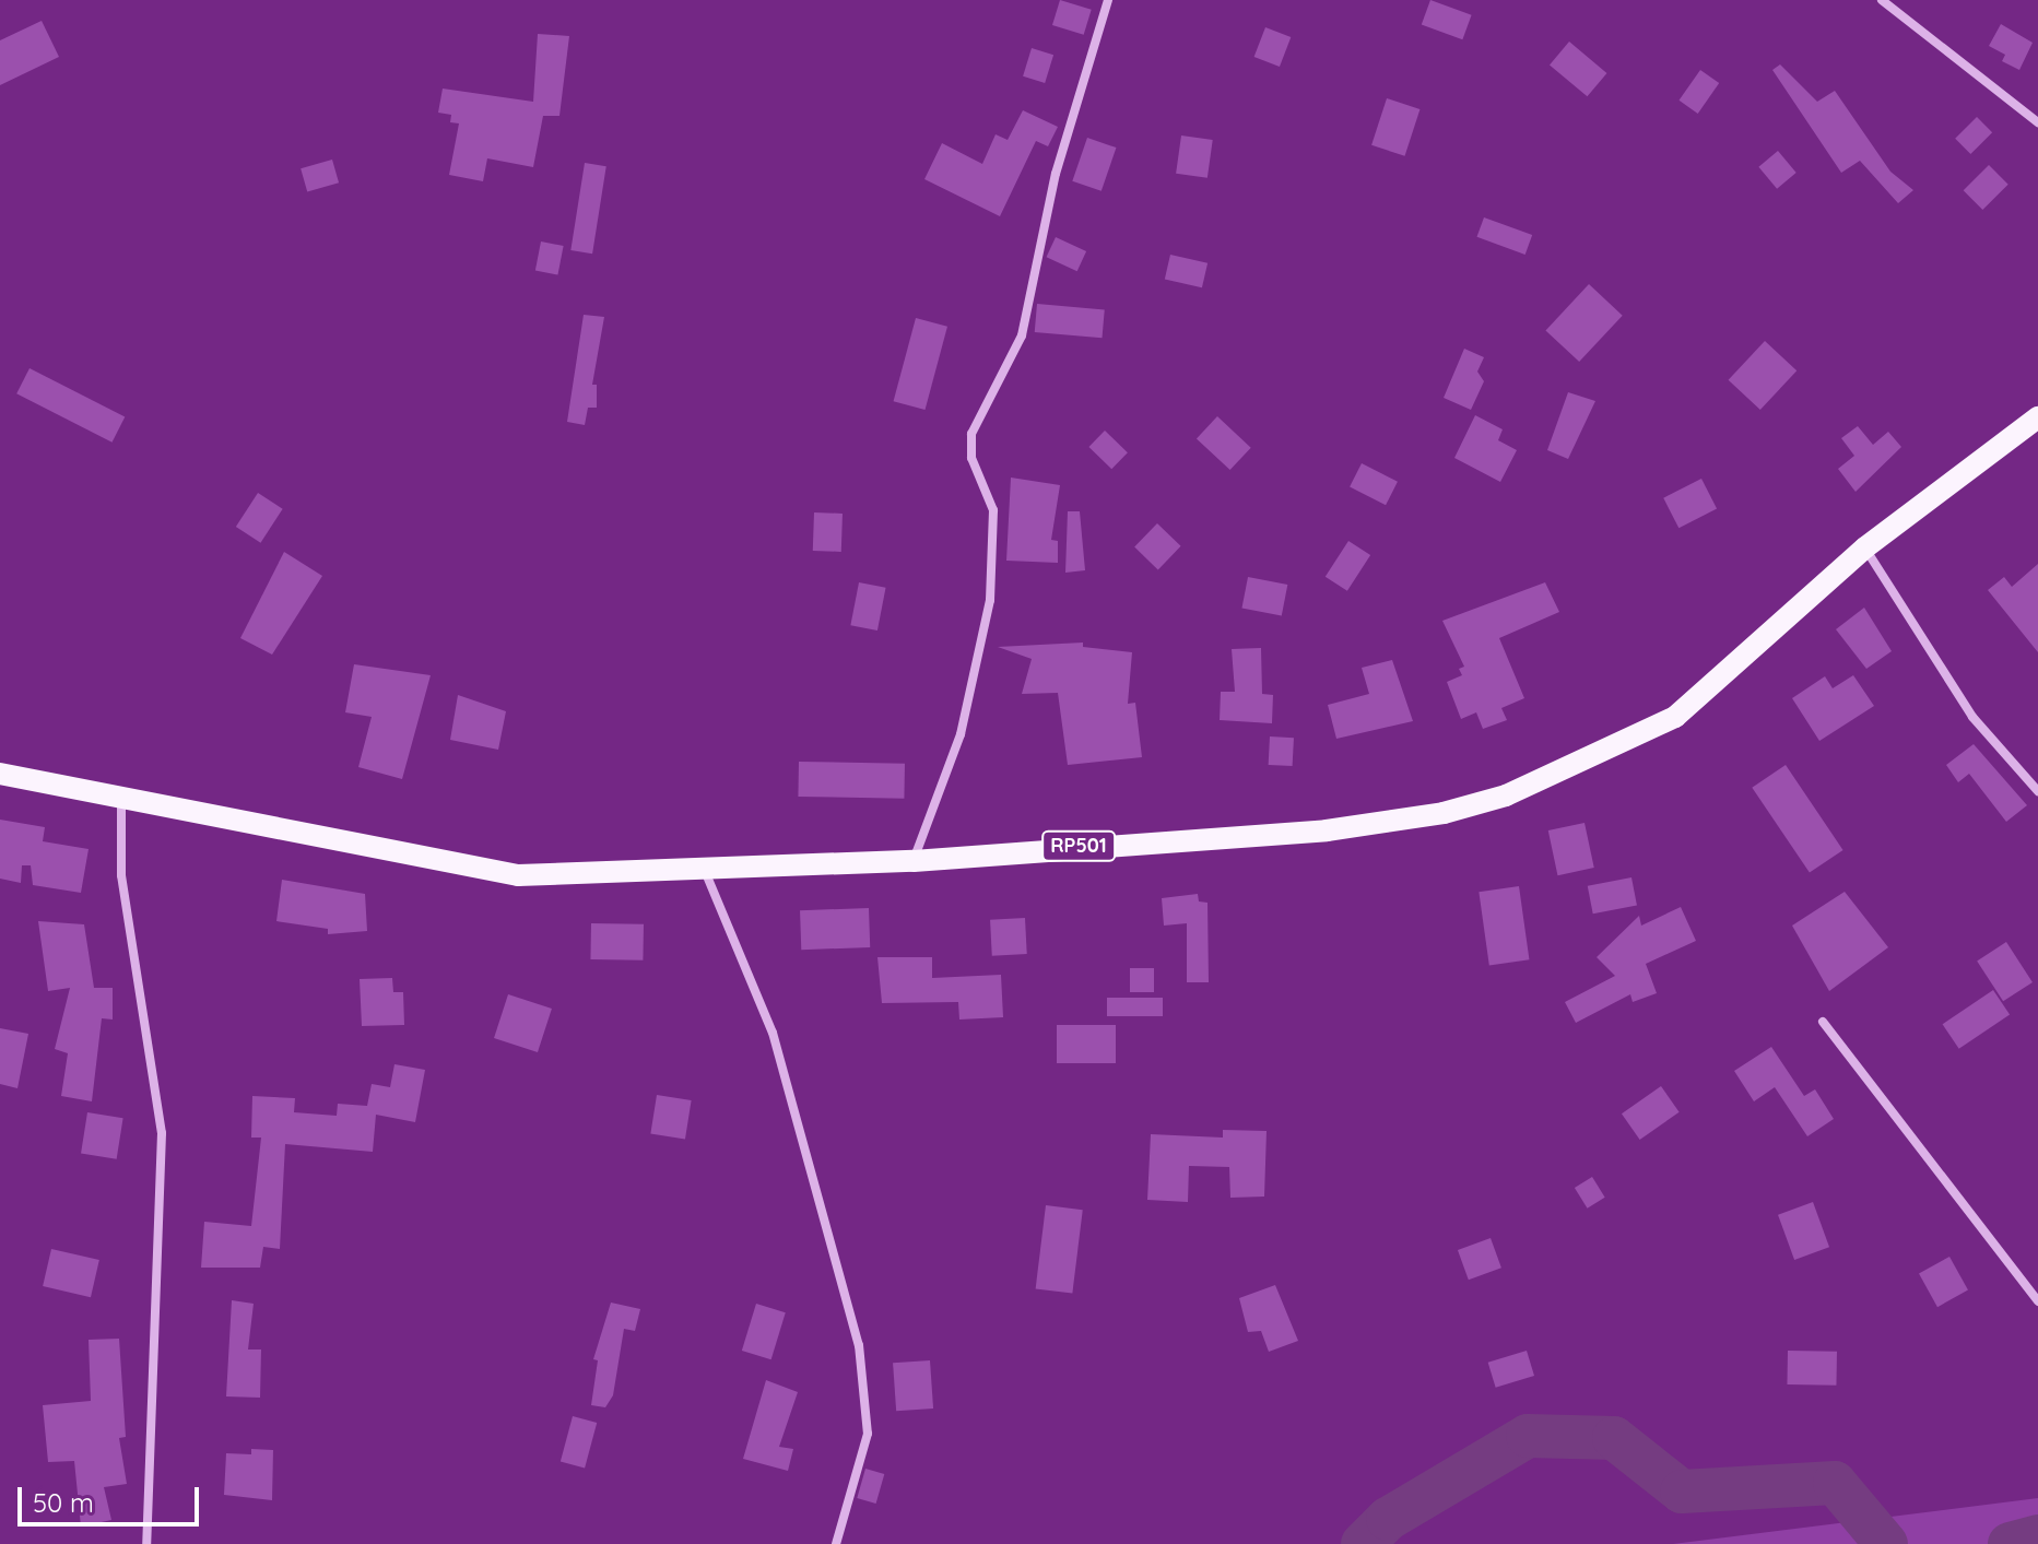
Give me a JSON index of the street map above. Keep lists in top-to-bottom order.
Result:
{
  "streets": {
    "main road": ["RP501"]
  },
  "scale_bar": "50 m"
}
